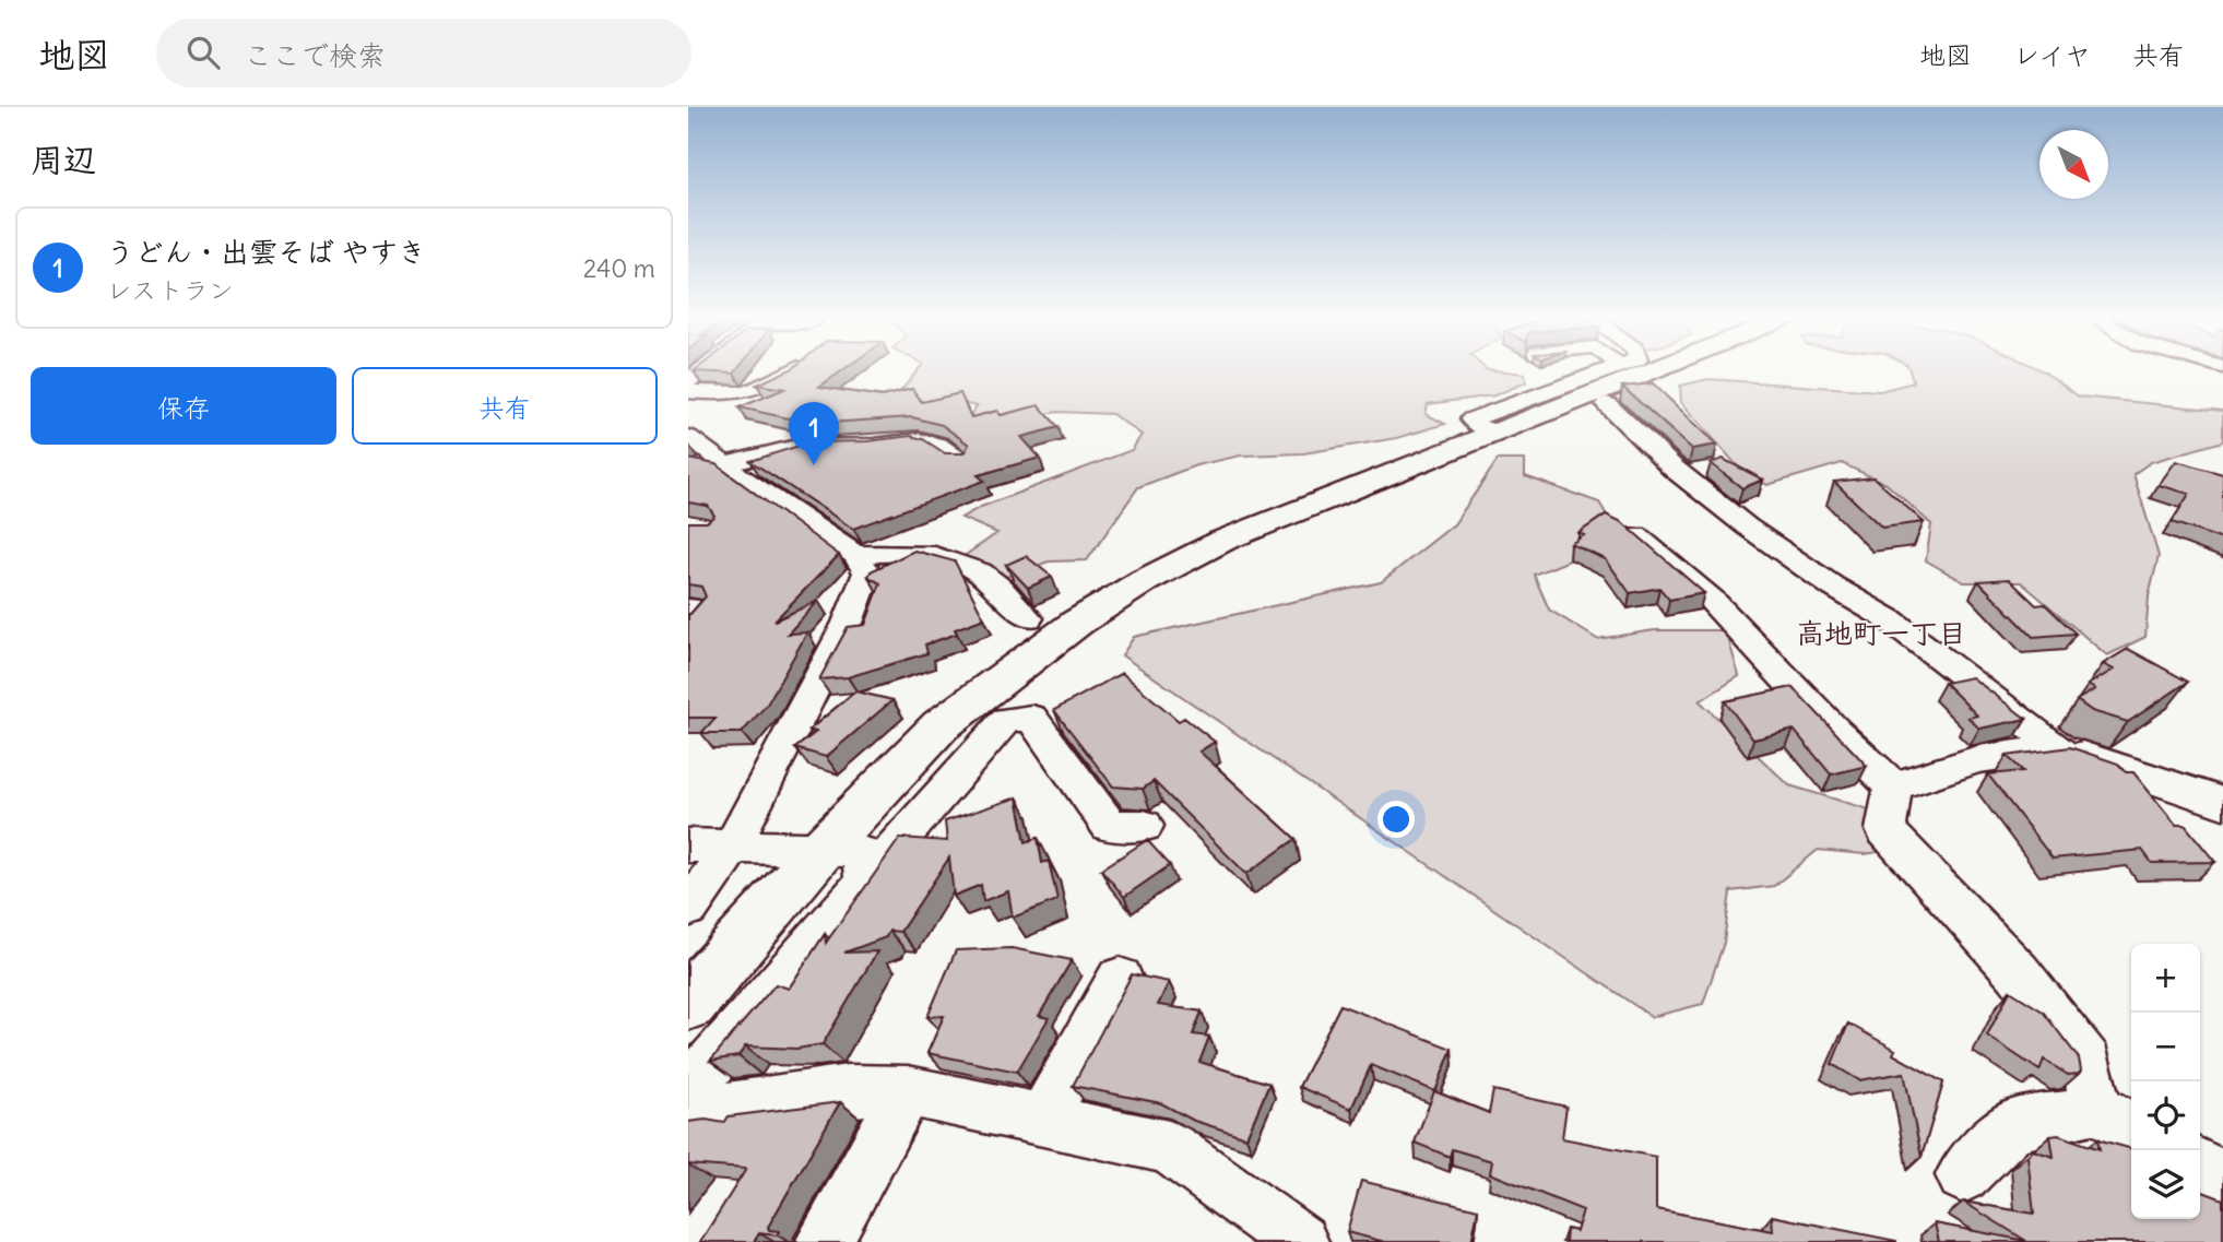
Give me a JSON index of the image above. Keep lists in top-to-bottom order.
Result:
{
  "districts": ["高地町一丁目"],
  "north": "bottom right",
  "page": {
    "header": "地図",
    "search": "ここで検索",
    "nav": ["地図", "レイヤ", "共有"],
    "heading": "周辺",
    "list": [
      {
        "mark": "1",
        "name": "うどん・出雲そば やすき",
        "note": "レストラン",
        "value": "240 m"
      }
    ],
    "buttons": ["保存", "共有"],
    "pins": "1",
    "map_buttons": ["+", "−"]
  }
}
